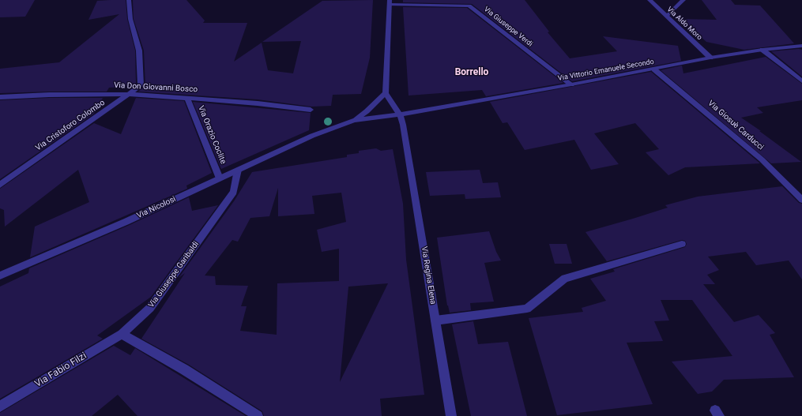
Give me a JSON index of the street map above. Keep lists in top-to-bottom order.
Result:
{
  "streets": {
    "street": [
      "Via Aldo Moro",
      "Via Giuseppe Verdi",
      "Via Vittorio Emanuele Secondo",
      "Via Don Giovanni Bosco",
      "Via Cristoforo Colombo",
      "Via Giosuè Carducci",
      "Via Orazio Coclite",
      "Via Nicolosi",
      "Via Giuseppe Garibaldi",
      "Via Regina Elena",
      "Via Fabio Filzi"
    ]
  },
  "crossings": [
    ["Via Aldo Moro", "Via Vittorio Emanuele Secondo"],
    ["Via Giuseppe Verdi", "Via Vittorio Emanuele Secondo"],
    ["Via Vittorio Emanuele Secondo", "Via Giosuè Carducci"],
    ["Via Vittorio Emanuele Secondo", "Via Nicolosi"],
    ["Via Vittorio Emanuele Secondo", "Via Regina Elena"],
    ["Via Don Giovanni Bosco", "Via Cristoforo Colombo"],
    ["Via Don Giovanni Bosco", "Via Orazio Coclite"],
    ["Via Orazio Coclite", "Via Nicolosi"],
    ["Via Nicolosi", "Via Giuseppe Garibaldi"],
    ["Via Giuseppe Garibaldi", "Via Fabio Filzi"]
  ],
  "districts": ["Borrello"]
}
